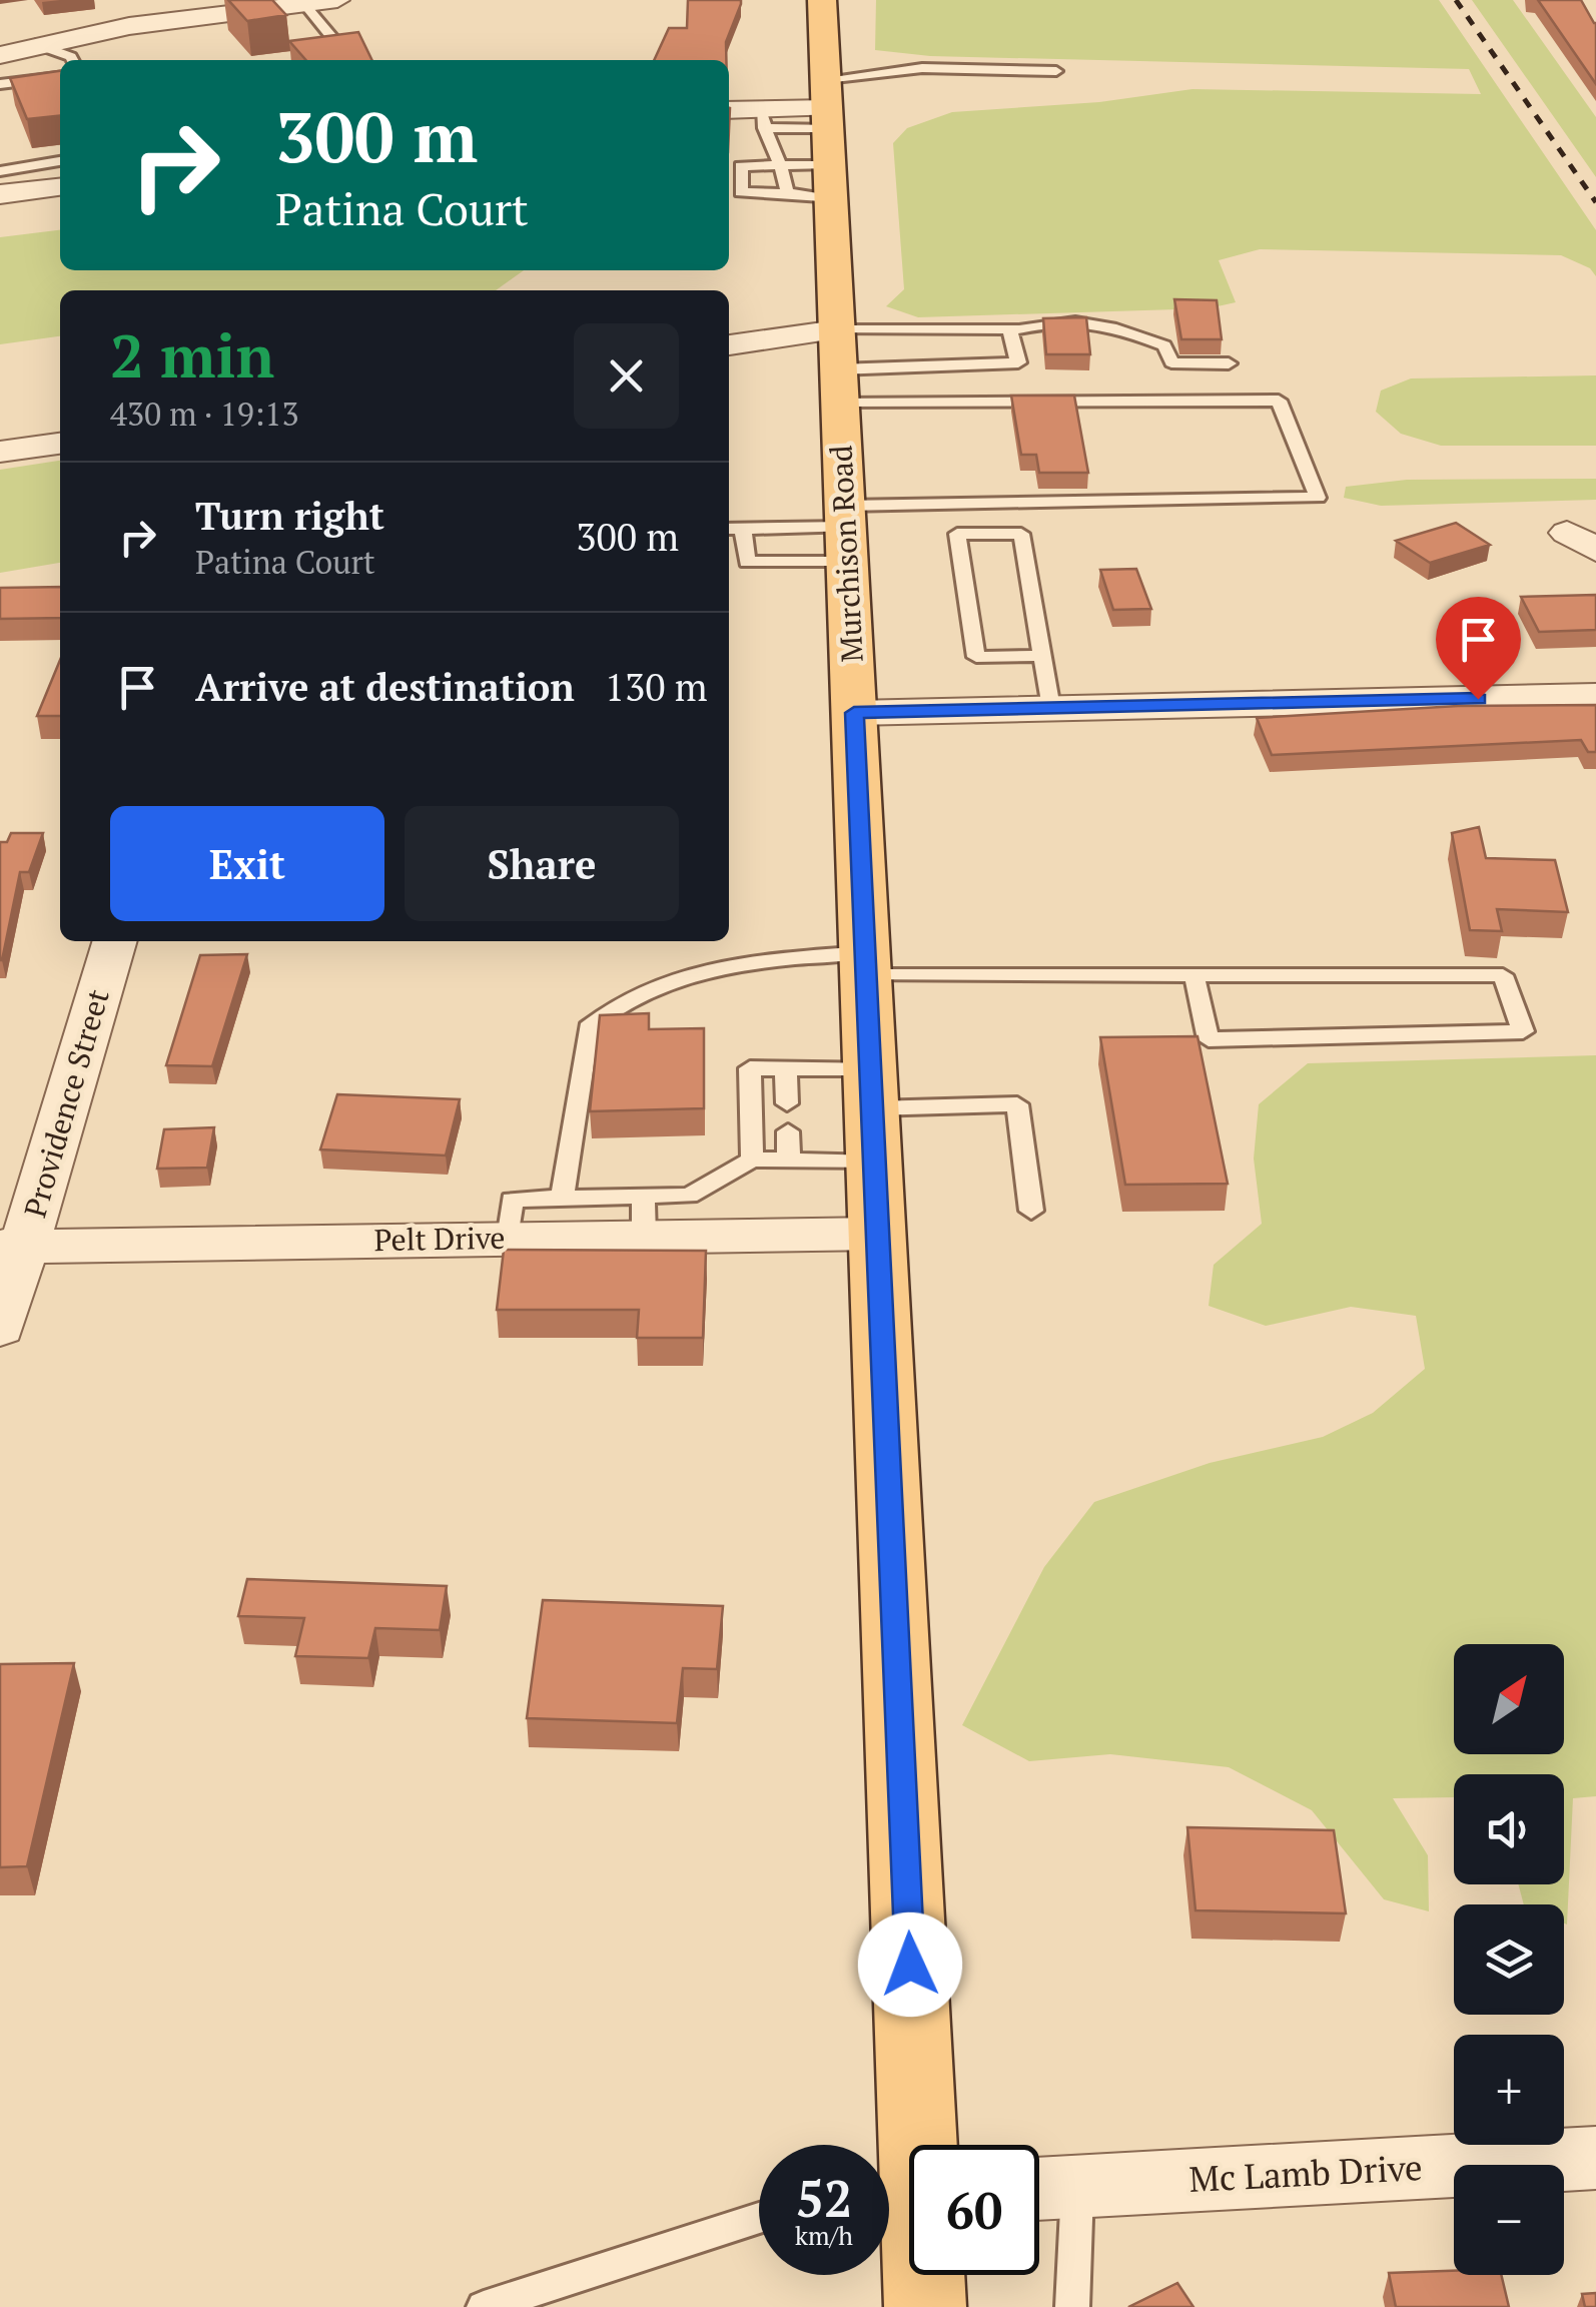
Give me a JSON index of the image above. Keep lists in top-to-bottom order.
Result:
{
  "streets": {
    "main road": ["Murchison Road"],
    "street": ["Providence Street", "Pelt Drive", "Mc Lamb Drive"]
  },
  "crossings": [
    ["Murchison Road", "Pelt Drive"],
    ["Providence Street", "Pelt Drive"]
  ],
  "north": "top right",
  "page": {
    "turn": ["300 m", "Patina Court"],
    "heading": ["2 min", "430 m · 19:13"],
    "list": [
      {
        "name": "Turn right",
        "note": "Patina Court",
        "value": "300 m"
      },
      {
        "name": "Arrive at destination",
        "value": "130 m"
      }
    ],
    "buttons": ["Exit", "Share"],
    "map_buttons": ["+", "−"],
    "speed": "52 km/h",
    "limit": "60"
  }
}
